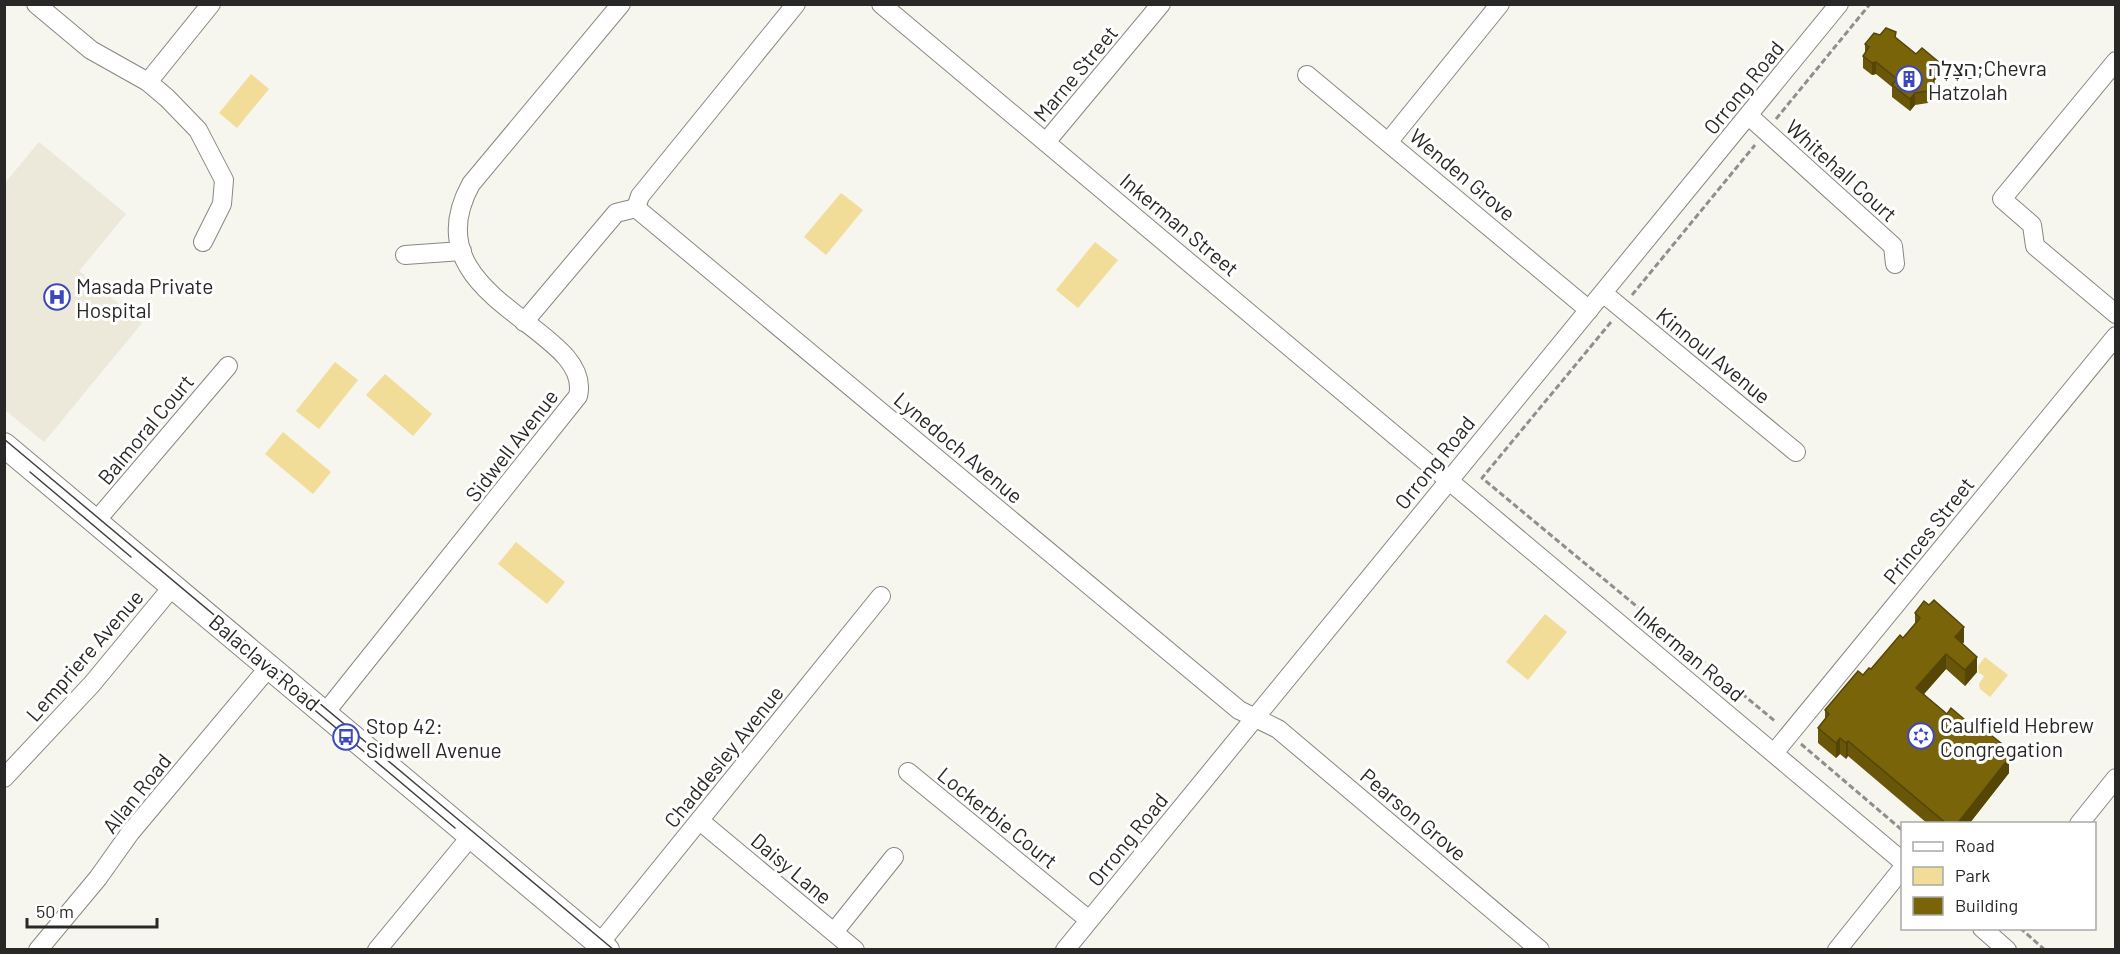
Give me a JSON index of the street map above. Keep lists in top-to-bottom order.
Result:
{
  "streets": {
    "main road": ["Balaclava Road"],
    "street": [
      "Marne Street",
      "Orrong Road",
      "Whitehall Court",
      "Wenden Grove",
      "Inkerman Street",
      "Kinnoul Avenue",
      "Balmoral Court",
      "Sidwell Avenue",
      "Lynedoch Avenue",
      "Princes Street",
      "Inkerman Road",
      "Lempriere Avenue",
      "Chaddesley Avenue",
      "Allan Road",
      "Pearson Grove",
      "Lockerbie Court",
      "Daisy Lane"
    ]
  },
  "crossings": [
    ["Marne Street", "Inkerman Street"],
    ["Orrong Road", "Whitehall Court"],
    ["Orrong Road", "Wenden Grove"],
    ["Orrong Road", "Inkerman Street"],
    ["Orrong Road", "Kinnoul Avenue"],
    ["Orrong Road", "Lynedoch Avenue"],
    ["Orrong Road", "Inkerman Road"],
    ["Orrong Road", "Pearson Grove"],
    ["Orrong Road", "Lockerbie Court"],
    ["Inkerman Street", "Inkerman Road"],
    ["Balmoral Court", "Balaclava Road"],
    ["Sidwell Avenue", "Balaclava Road"],
    ["Lynedoch Avenue", "Pearson Grove"],
    ["Princes Street", "Inkerman Road"],
    ["Lempriere Avenue", "Balaclava Road"],
    ["Balaclava Road", "Chaddesley Avenue"],
    ["Balaclava Road", "Allan Road"],
    ["Chaddesley Avenue", "Daisy Lane"]
  ],
  "places": {
    "building": ["הַצָּלָה;Chevra Hatzolah"],
    "hospital": ["Masada Private Hospital"],
    "synagogue": ["Caulfield Hebrew Congregation"],
    "bus stop": ["Stop 42: Sidwell Avenue"]
  },
  "legend": ["Road", "Park", "Building"],
  "scale_bar": "50 m"
}
